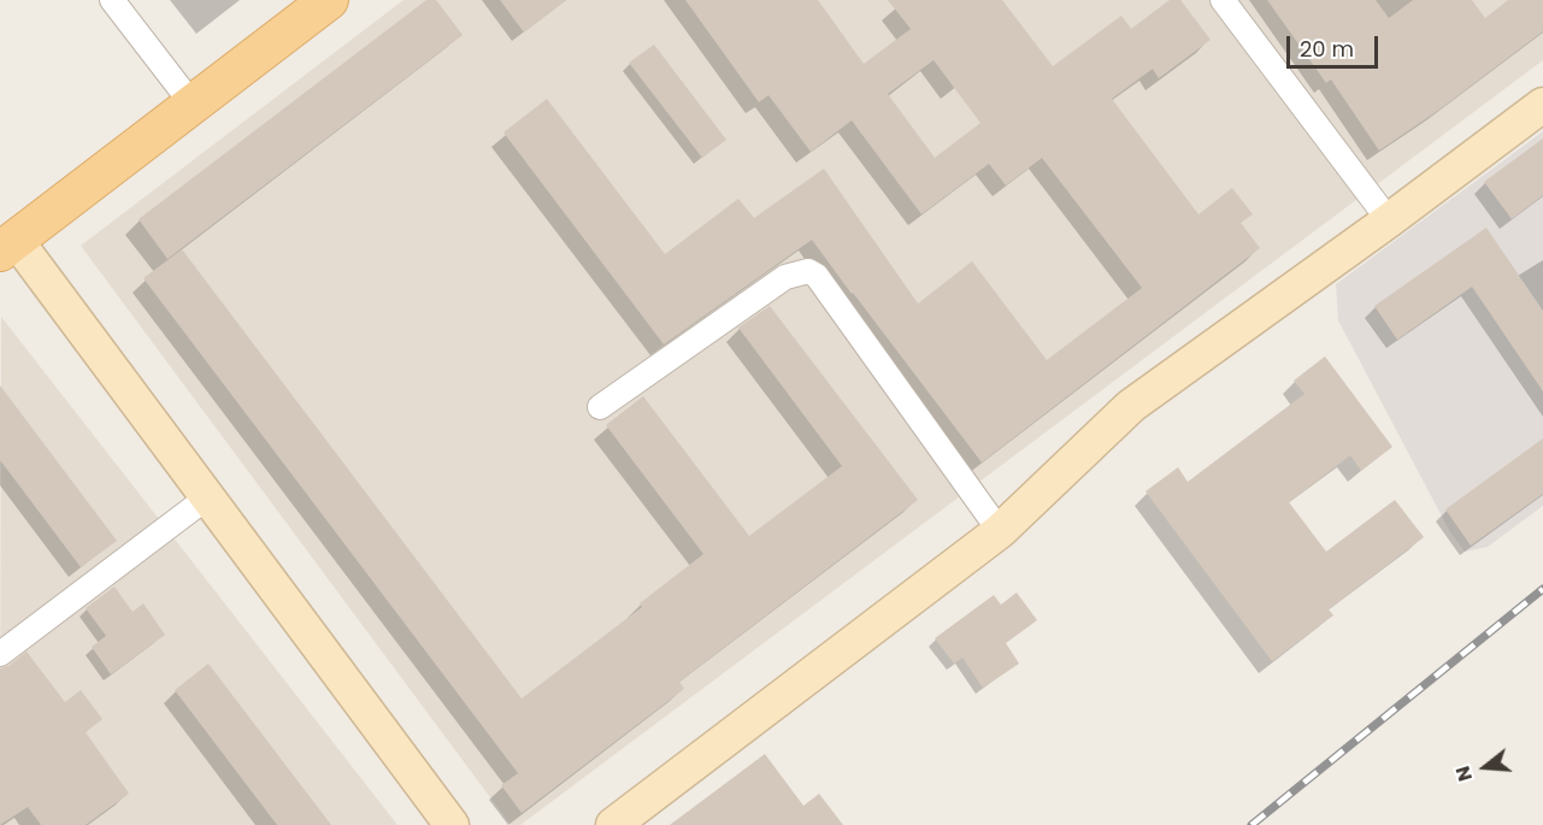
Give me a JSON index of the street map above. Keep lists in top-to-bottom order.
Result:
{
  "scale_bar": "20 m",
  "north": "left"
}
